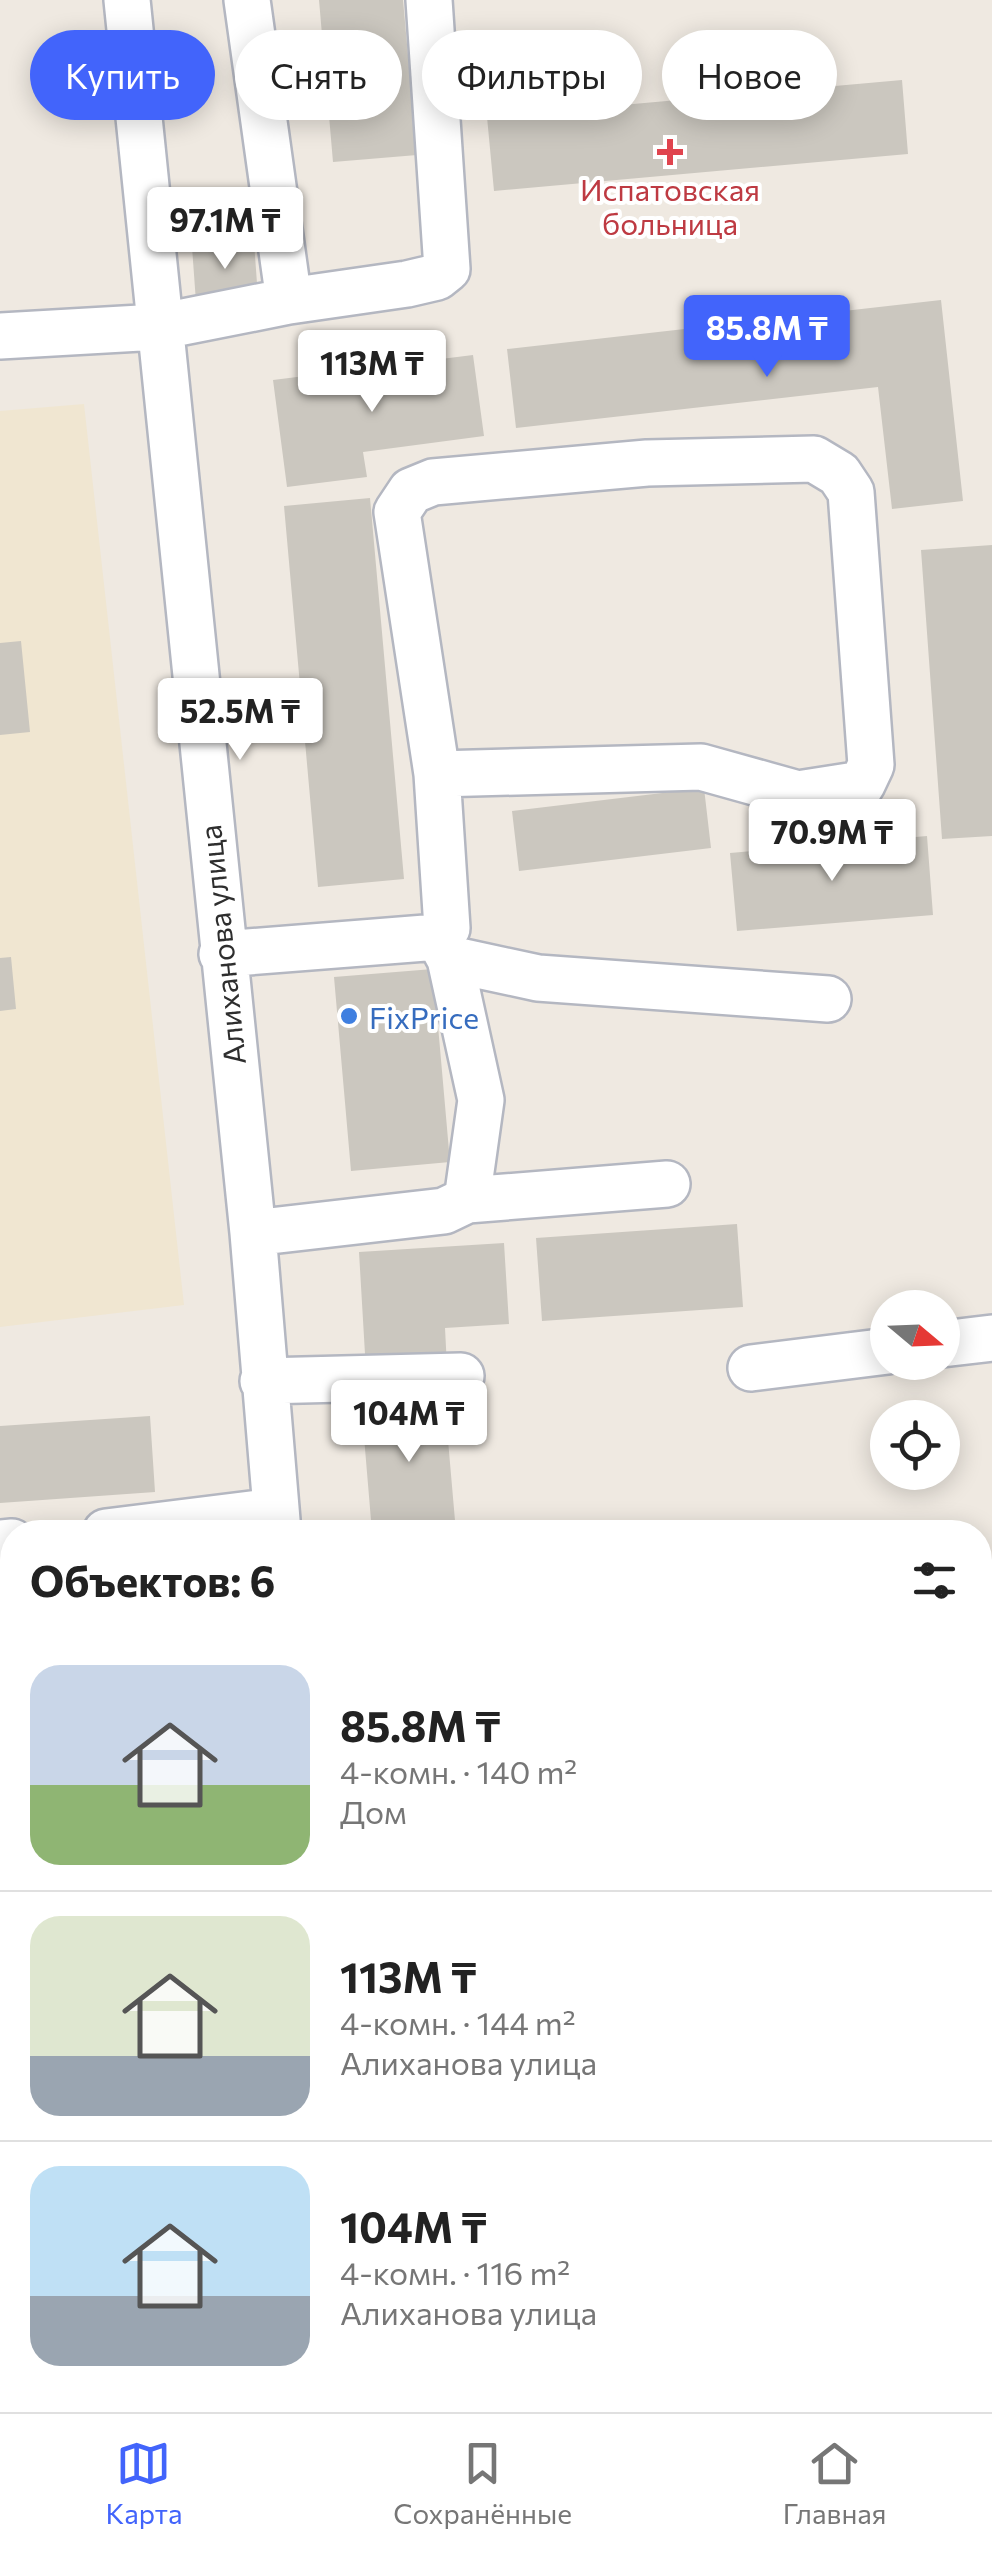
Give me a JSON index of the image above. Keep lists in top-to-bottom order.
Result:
{
  "streets": {
    "street": ["Алиханова улица"]
  },
  "places": {
    "health": ["Испатовская больница"],
    "other": ["FixPrice"]
  },
  "north": "right",
  "page": {
    "chip": [
      "Купить",
      "Снять",
      "Фильтры",
      "Новое"
    ],
    "price": [
      "97.1M ₸",
      "85.8M ₸",
      "113M ₸",
      "52.5M ₸",
      "70.9M ₸",
      "104M ₸"
    ],
    "heading": "Объектов: 6",
    "list": [
      {
        "name": "85.8M ₸",
        "note": "4-комн. · 140 m² · Дом"
      },
      {
        "name": "113M ₸",
        "note": "4-комн. · 144 m² · Алиханова улица"
      },
      {
        "name": "104M ₸",
        "note": "4-комн. · 116 m² · Алиханова улица"
      }
    ],
    "tabs": ["Карта", "Сохранённые", "Главная"]
  }
}
